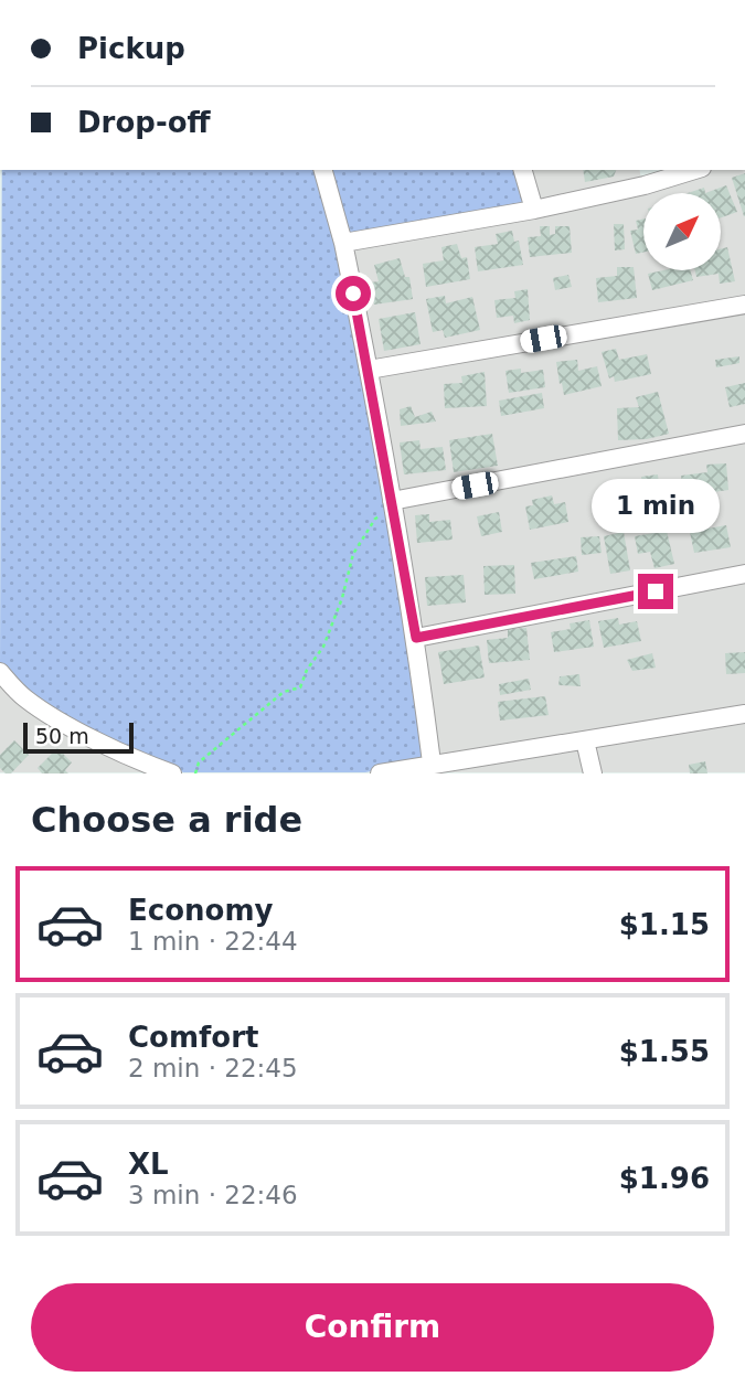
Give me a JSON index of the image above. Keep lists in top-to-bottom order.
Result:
{
  "scale_bar": "50 m",
  "north": "top right",
  "page": {
    "banner": ["Pickup", "Drop-off"],
    "bubble": "1 min",
    "scale": "50 m",
    "heading": "Choose a ride",
    "list": [
      {
        "name": "Economy",
        "note": "1 min · 22:44",
        "value": "$1.15"
      },
      {
        "name": "Comfort",
        "note": "2 min · 22:45",
        "value": "$1.55"
      },
      {
        "name": "XL",
        "note": "3 min · 22:46",
        "value": "$1.96"
      }
    ],
    "buttons": "Confirm"
  }
}
